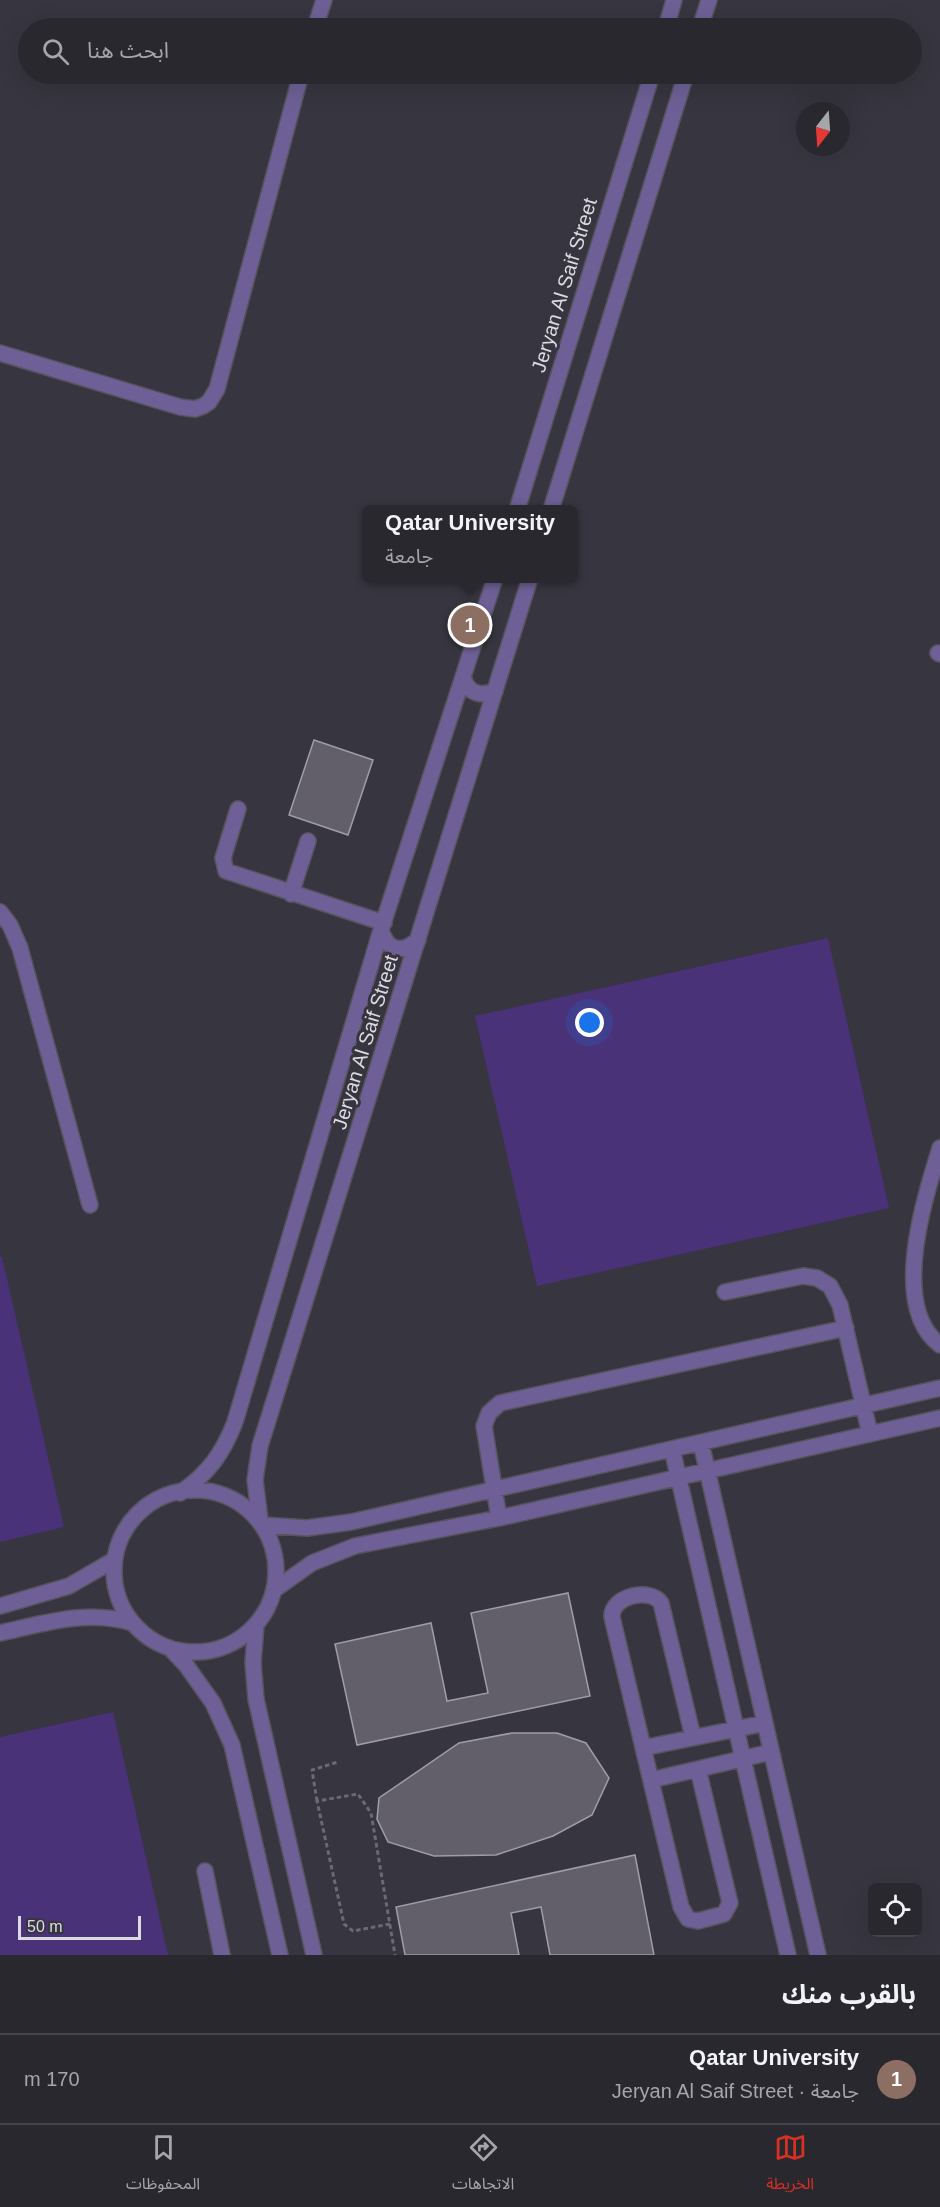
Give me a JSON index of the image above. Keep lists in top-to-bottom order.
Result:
{
  "streets": {
    "street": ["Jeryan Al Saif Street"]
  },
  "scale_bar": "50 m",
  "north": "bottom",
  "page": {
    "search": "ابحث هنا",
    "popup": ["Qatar University", "جامعة"],
    "pins": "1",
    "scale": "50 m",
    "heading": "بالقرب منك",
    "list": [
      {
        "mark": "1",
        "name": "Qatar University",
        "note": "جامعة · Jeryan Al Saif Street",
        "value": "170 m"
      }
    ],
    "nav": ["الخريطة", "الاتجاهات", "المحفوظات"]
  }
}
